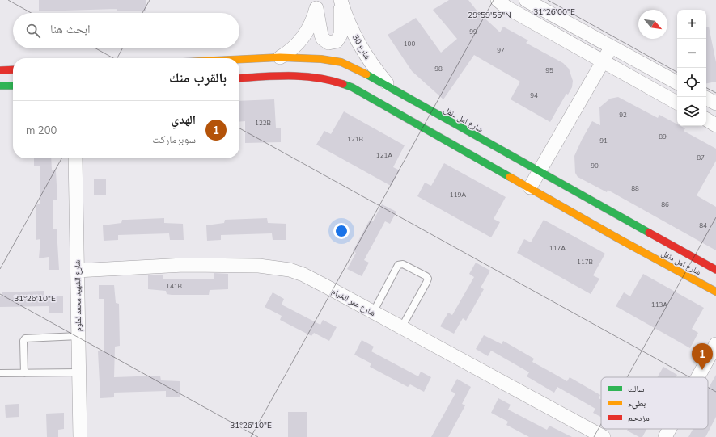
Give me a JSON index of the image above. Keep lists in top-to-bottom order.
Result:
{
  "streets": {
    "street": [
      "شارع 30",
      "شارع امل دنقل",
      "شارع الشهيد محمد لملوم",
      "شارع عمر الخيام"
    ]
  },
  "crossings": [
    ["شارع 30", "شارع امل دنقل"],
    ["شارع الشهيد محمد لملوم", "شارع عمر الخيام"]
  ],
  "house_numbers": [
    "99",
    "100",
    "97",
    "98",
    "95",
    "94",
    "92",
    "122B",
    "89",
    "121B",
    "91",
    "121A",
    "87",
    "90",
    "88",
    "119A",
    "86",
    "84",
    "117A",
    "117B",
    "141B",
    "113A"
  ],
  "legend": ["سالك", "بطيء", "مزدحم"],
  "north": "bottom right",
  "page": {
    "map_buttons": ["+", "−"],
    "search": "ابحث هنا",
    "heading": "بالقرب منك",
    "list": [
      {
        "mark": "1",
        "name": "الهدي",
        "note": "سوبرماركت",
        "value": "200 m"
      }
    ],
    "pins": "1"
  },
  "coordinates": ["31°26'00\"E", "29°59'55\"N", "31°26'10\"E"]
}
